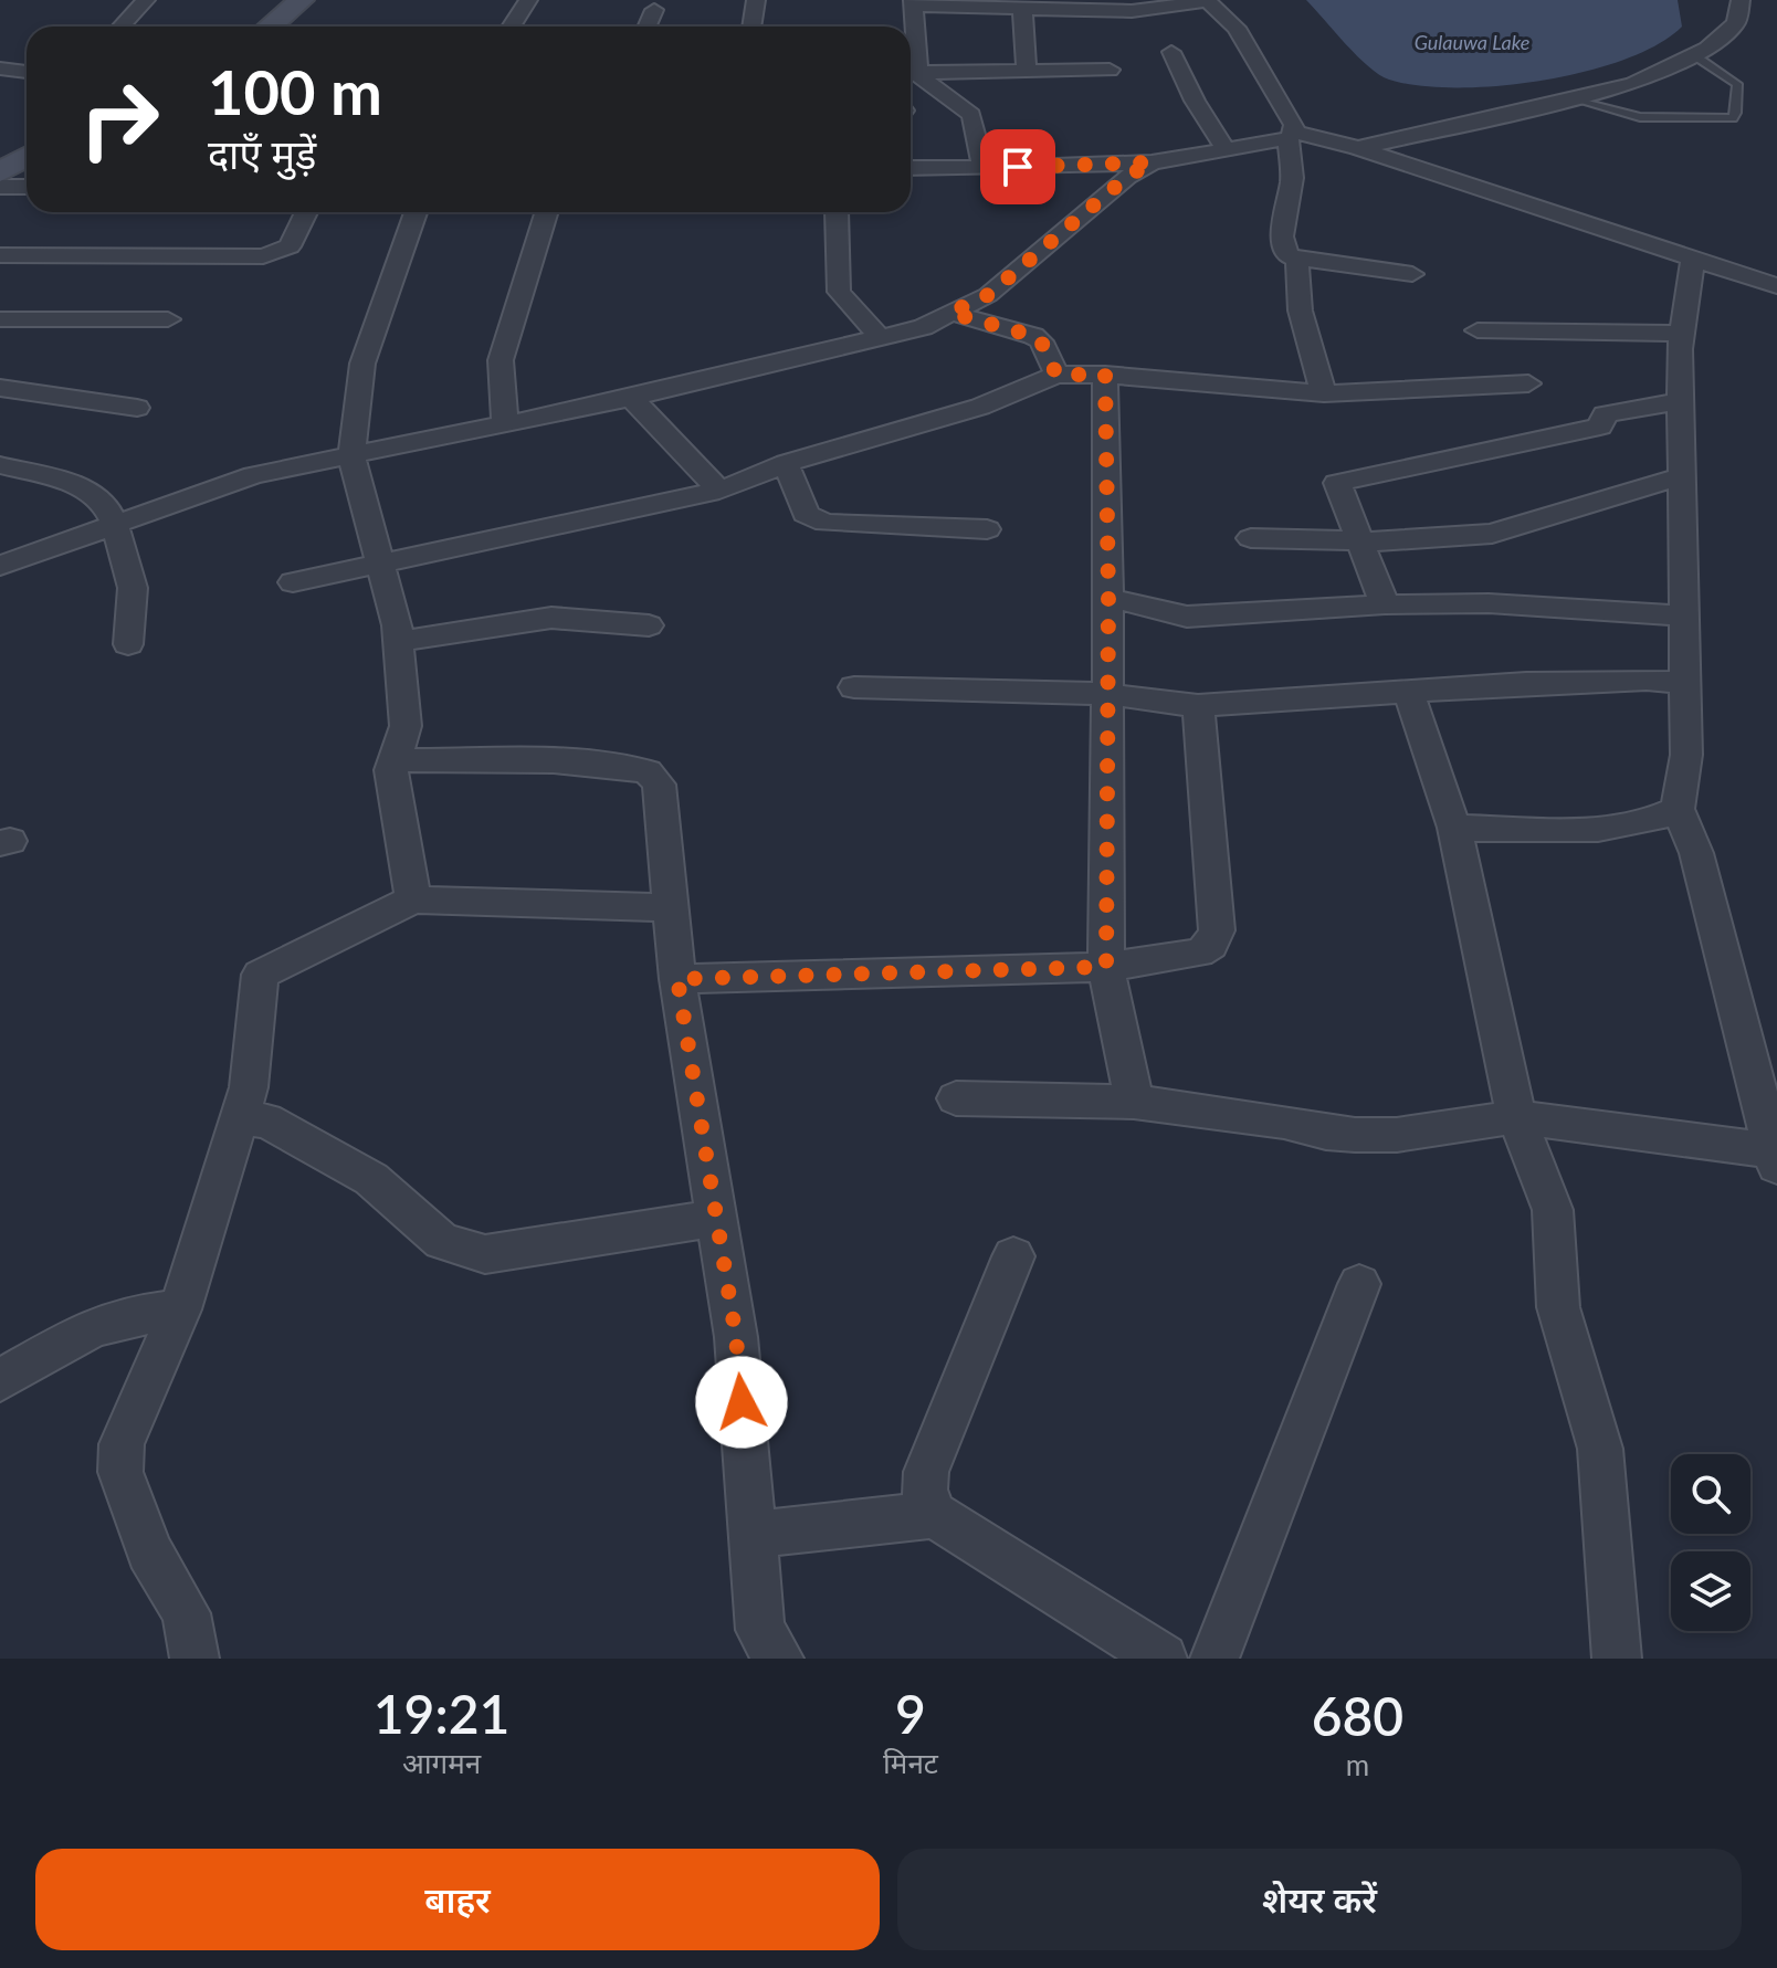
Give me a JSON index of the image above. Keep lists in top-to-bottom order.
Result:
{
  "water": ["Gulauwa Lake"],
  "page": {
    "turn": ["100 m", "दाएँ मुड़ें"],
    "eta": [
      "19:21",
      "आगमन",
      "9",
      "मिनट",
      "680",
      "m"
    ],
    "buttons": ["बाहर", "शेयर करें"]
  }
}
